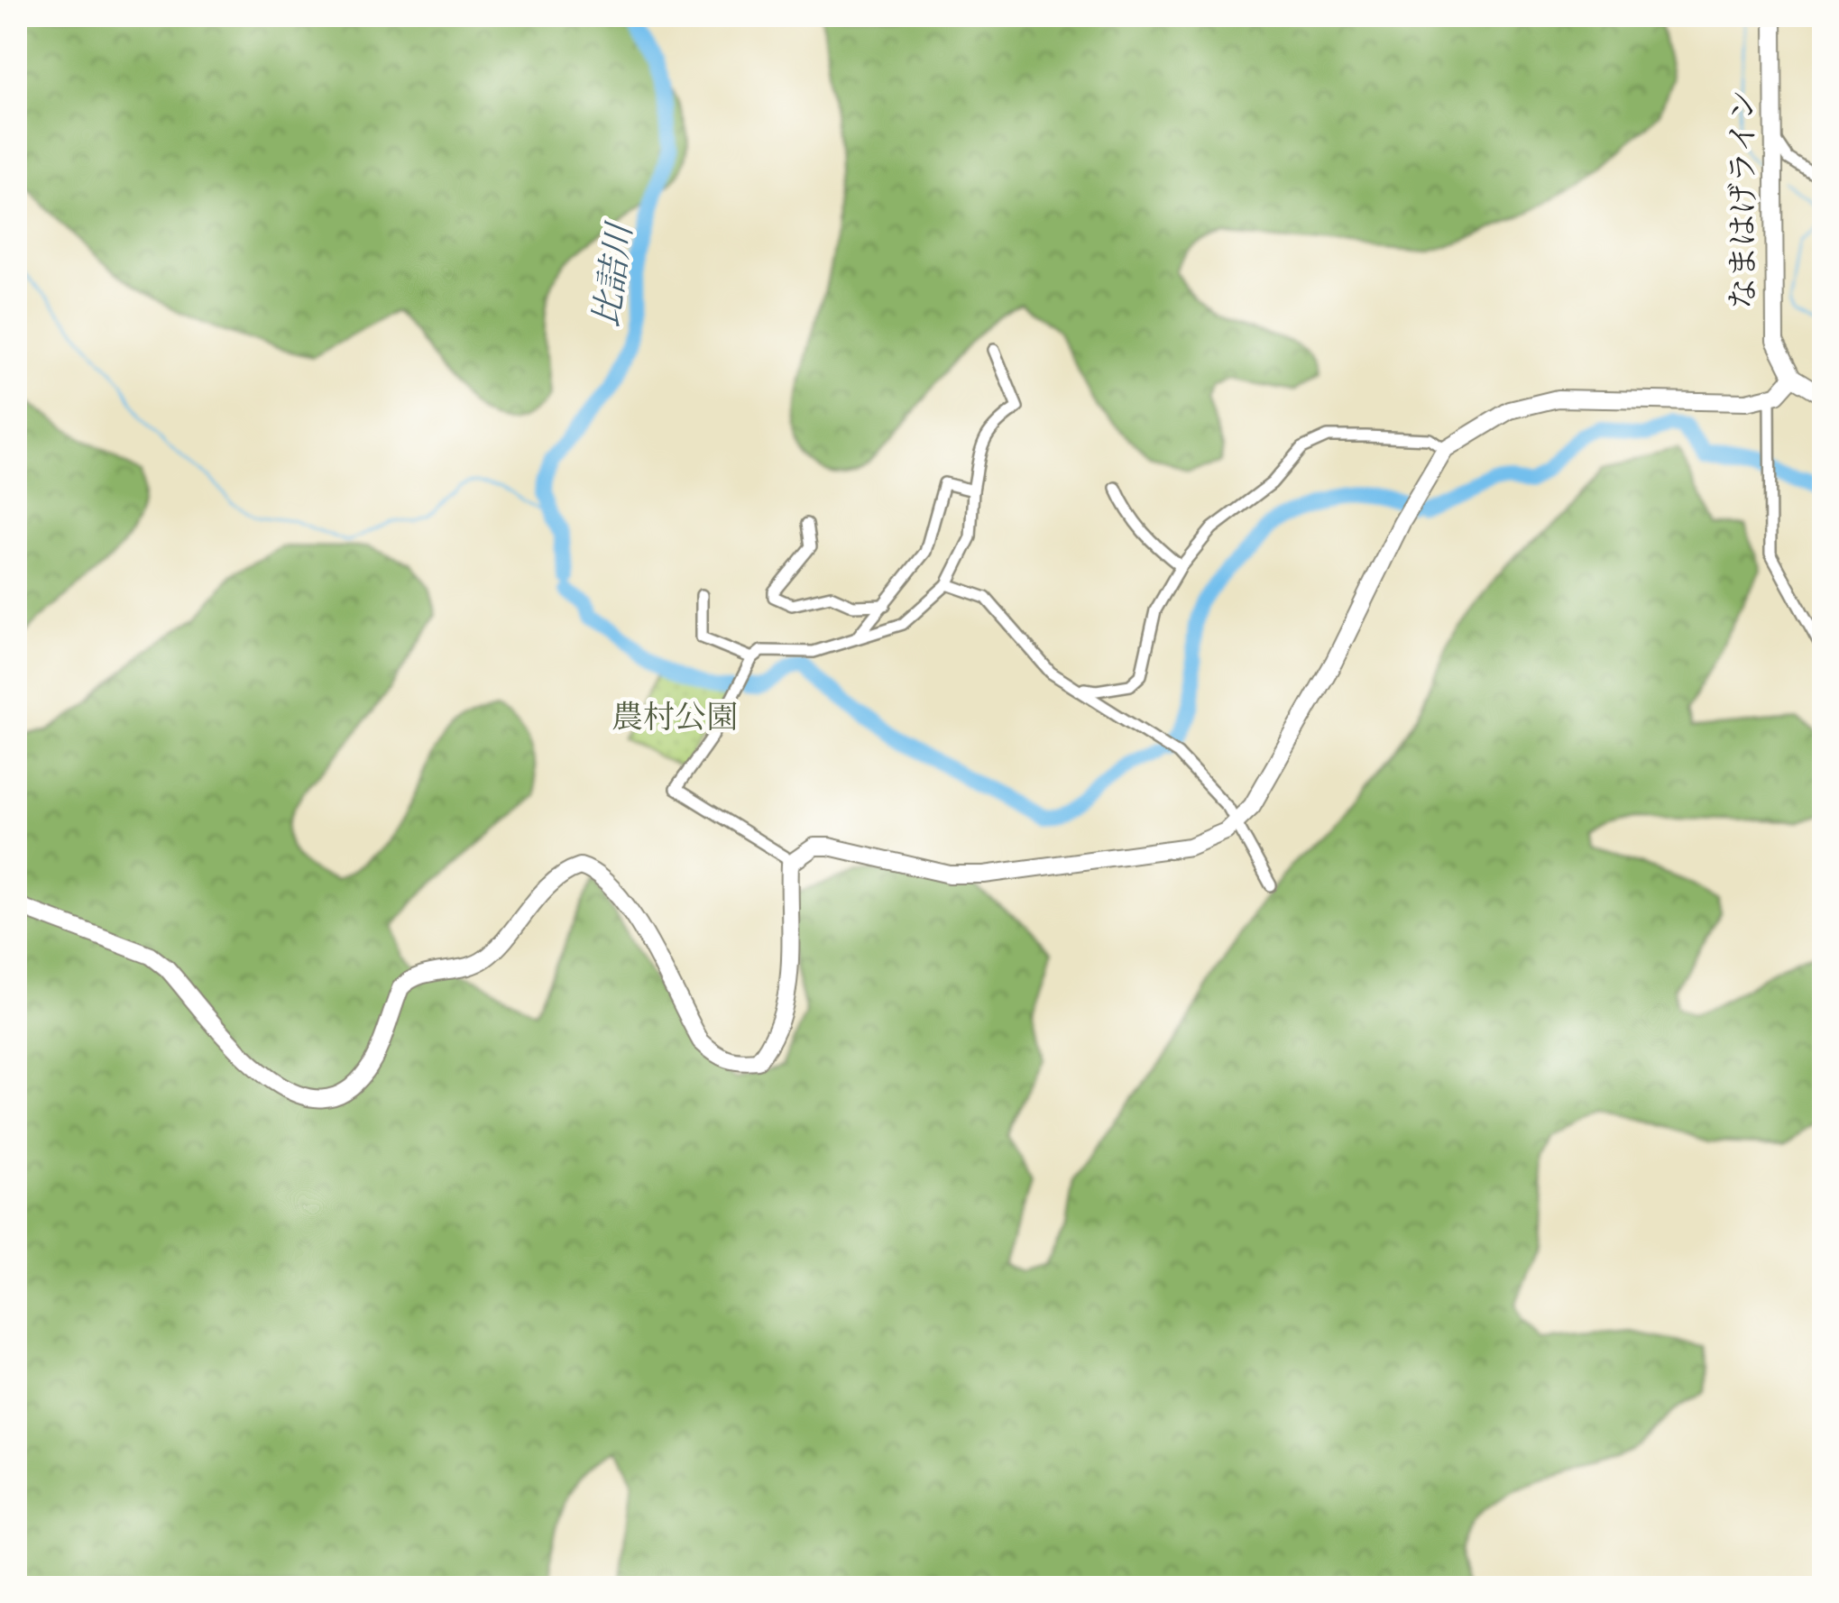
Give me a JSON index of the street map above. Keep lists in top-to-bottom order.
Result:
{
  "streets": {
    "street": ["なまはげライン"]
  },
  "water": ["比詰川"],
  "parks": ["農村公園"]
}
